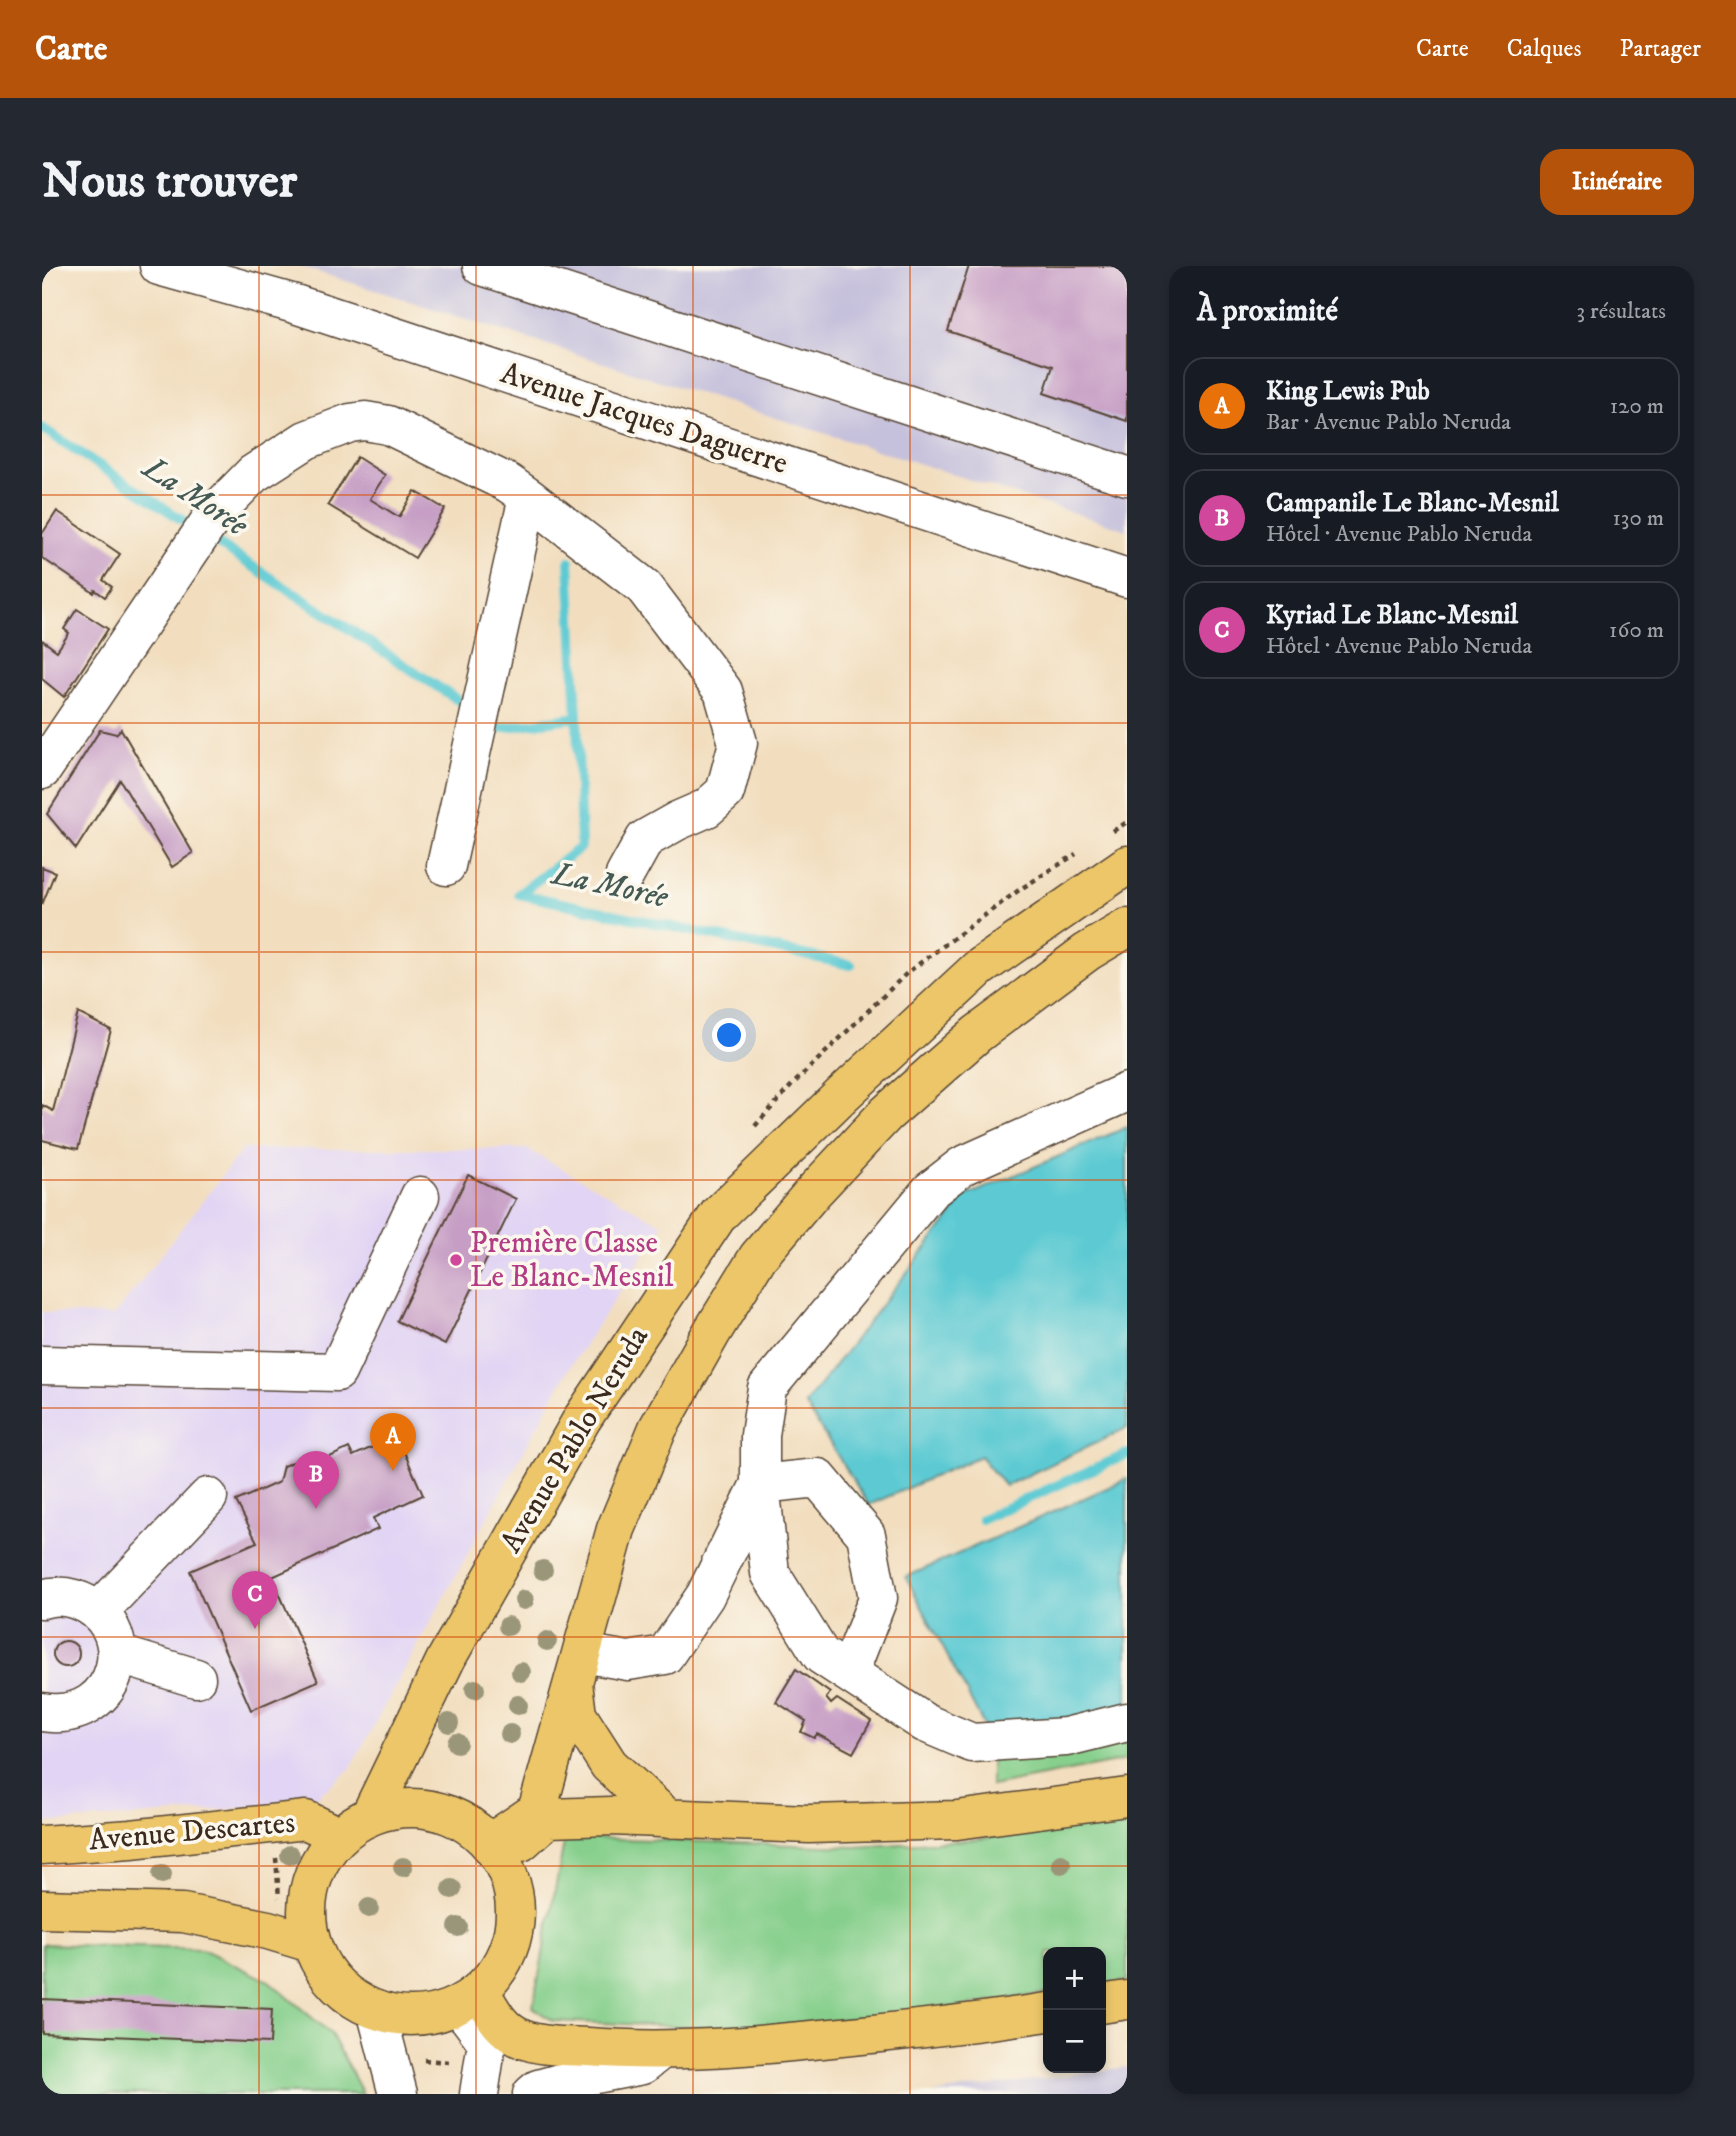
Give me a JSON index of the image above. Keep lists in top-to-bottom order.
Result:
{
  "streets": {
    "main road": ["Avenue Pablo Neruda", "Avenue Descartes"],
    "street": ["Avenue Jacques Daguerre"]
  },
  "crossings": [
    ["Avenue Pablo Neruda", "Avenue Descartes"]
  ],
  "water": ["La Morée"],
  "places": ["Première Classe Le Blanc-Mesnil"],
  "page": {
    "header": "Carte",
    "nav": ["Carte", "Calques", "Partager"],
    "buttons": "Itinéraire",
    "title": "Nous trouver",
    "heading": ["À proximité", "3 résultats"],
    "list": [
      {
        "mark": "A",
        "name": "King Lewis Pub",
        "note": "Bar · Avenue Pablo Neruda",
        "value": "120 m"
      },
      {
        "mark": "B",
        "name": "Campanile Le Blanc-Mesnil",
        "note": "Hôtel · Avenue Pablo Neruda",
        "value": "130 m"
      },
      {
        "mark": "C",
        "name": "Kyriad Le Blanc-Mesnil",
        "note": "Hôtel · Avenue Pablo Neruda",
        "value": "160 m"
      }
    ],
    "pins": ["A", "B", "C"],
    "map_buttons": ["+", "−"]
  }
}
